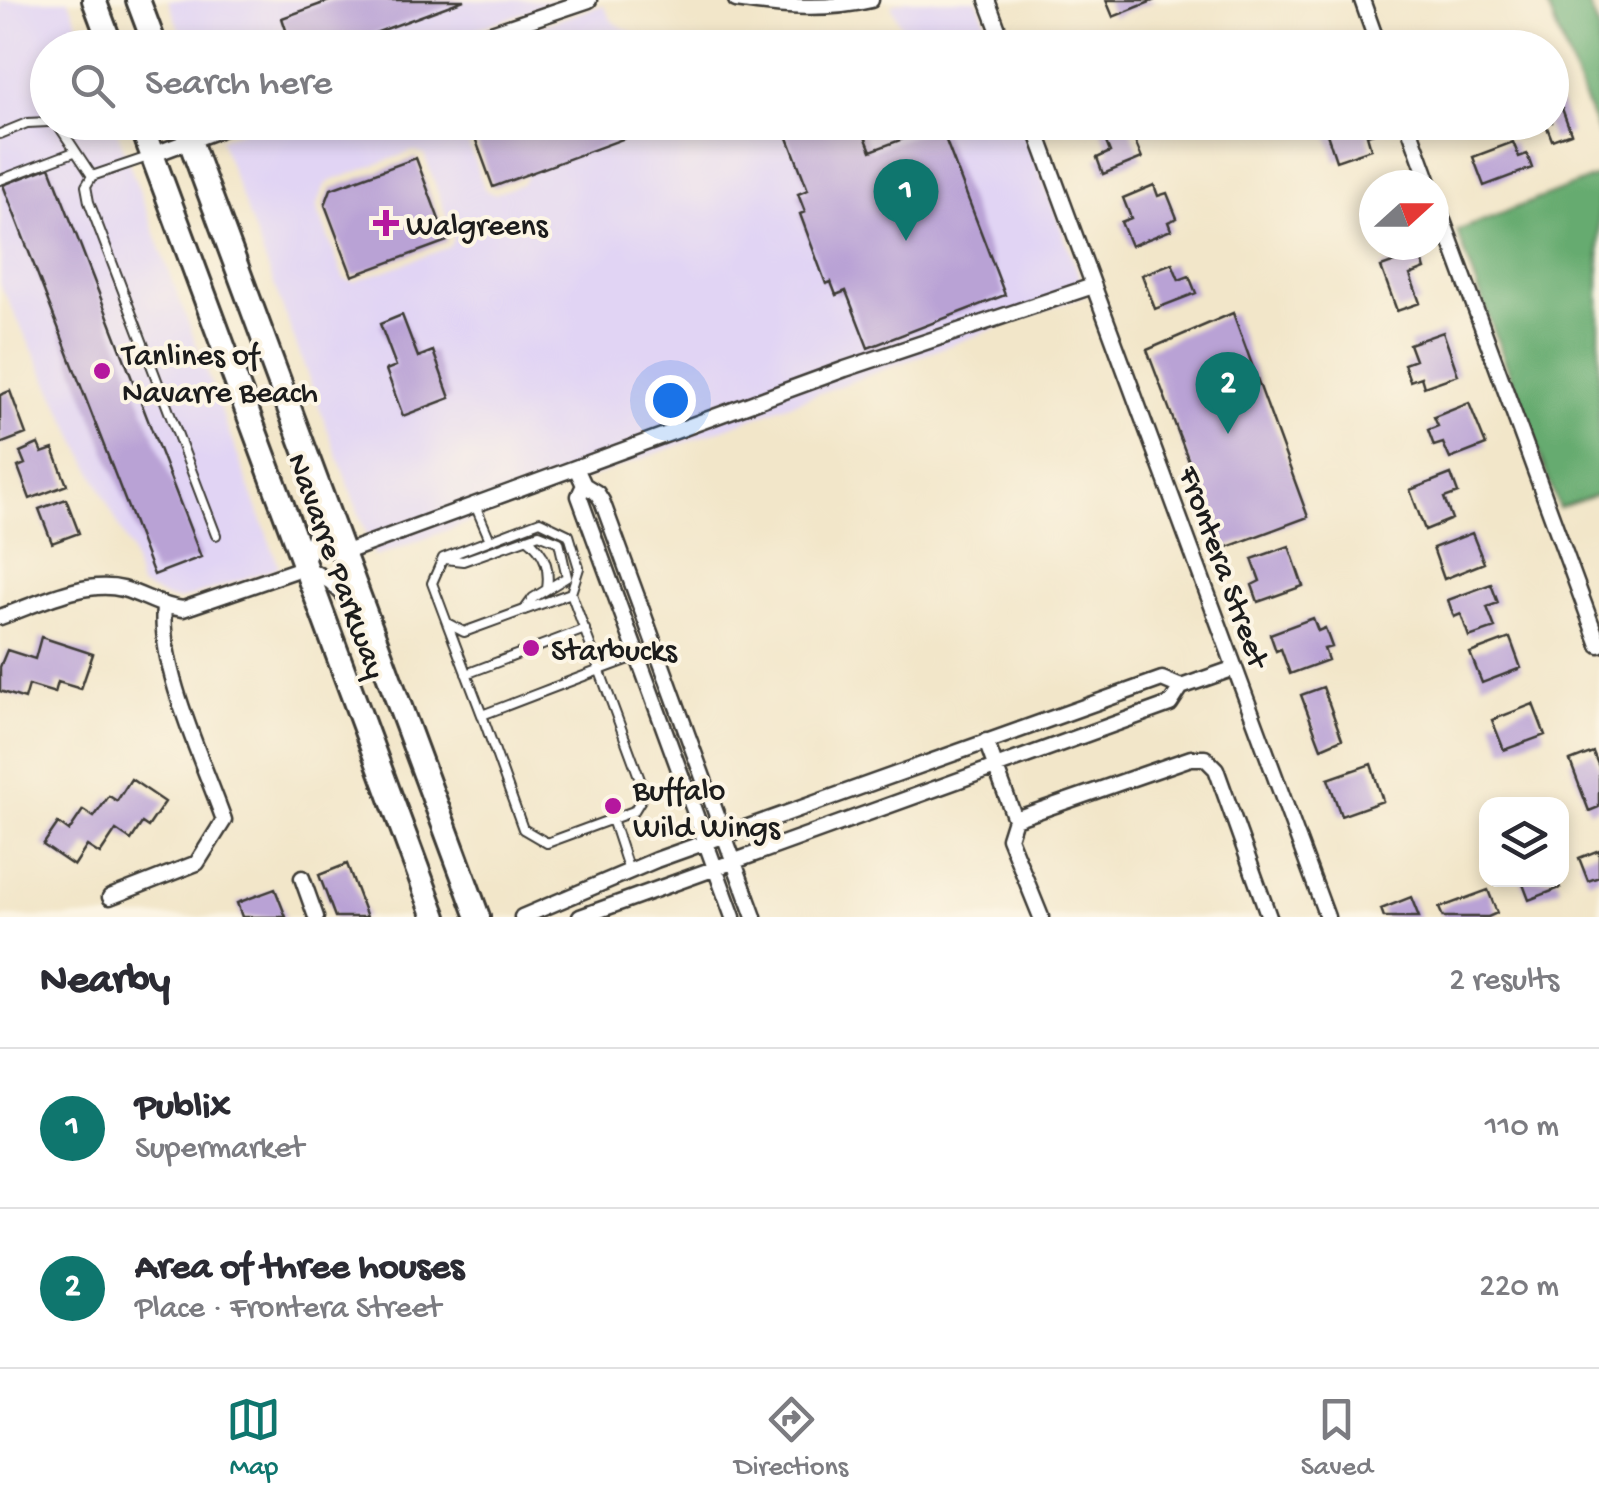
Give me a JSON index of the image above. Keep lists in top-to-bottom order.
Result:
{
  "streets": {
    "highway": ["Navarre Parkway"],
    "street": ["Frontera Street"]
  },
  "places": {
    "health": ["Walgreens"],
    "other": ["Tanlines of Navarre Beach", "Starbucks", "Buffalo Wild Wings"]
  },
  "north": "right",
  "page": {
    "search": "Search here",
    "pins": ["1", "2"],
    "heading": ["Nearby", "2 results"],
    "list": [
      {
        "mark": "1",
        "name": "Publix",
        "note": "Supermarket",
        "value": "110 m"
      },
      {
        "mark": "2",
        "name": "Area of three houses",
        "note": "Place · Frontera Street",
        "value": "220 m"
      }
    ],
    "nav": ["Map", "Directions", "Saved"]
  }
}
